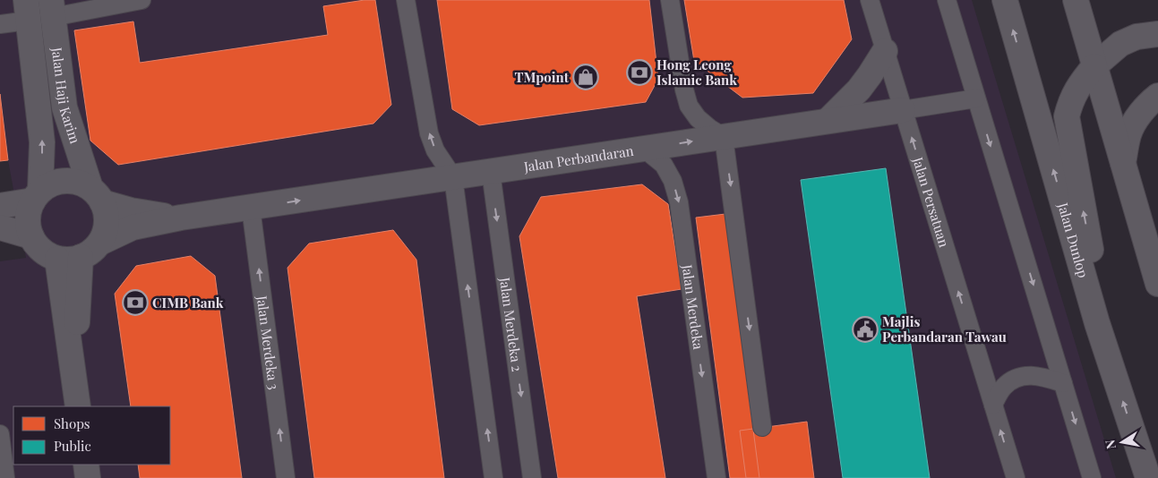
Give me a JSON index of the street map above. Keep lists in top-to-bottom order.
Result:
{
  "streets": {
    "street": ["Jalan Haji Karim", "Jalan Perbandaran", "Jalan Dunlop"],
    "lane": [
      "Jalan Persatuan",
      "Jalan Merdeka",
      "Jalan Merdeka 2",
      "Jalan Merdeka 3"
    ]
  },
  "crossings": [
    ["Jalan Haji Karim", "Jalan Perbandaran"],
    ["Jalan Perbandaran", "Jalan Persatuan"],
    ["Jalan Perbandaran", "Jalan Merdeka"],
    ["Jalan Perbandaran", "Jalan Merdeka 2"],
    ["Jalan Perbandaran", "Jalan Merdeka 3"]
  ],
  "one_way": ["Jalan Merdeka 3"],
  "places": {
    "bank": ["Hong Leong Islamic Bank", "CIMB Bank"],
    "shop": ["TMpoint"],
    "public building": ["Majlis Perbandaran Tawau"]
  },
  "legend": ["Shops", "Public"],
  "north": "left"
}
